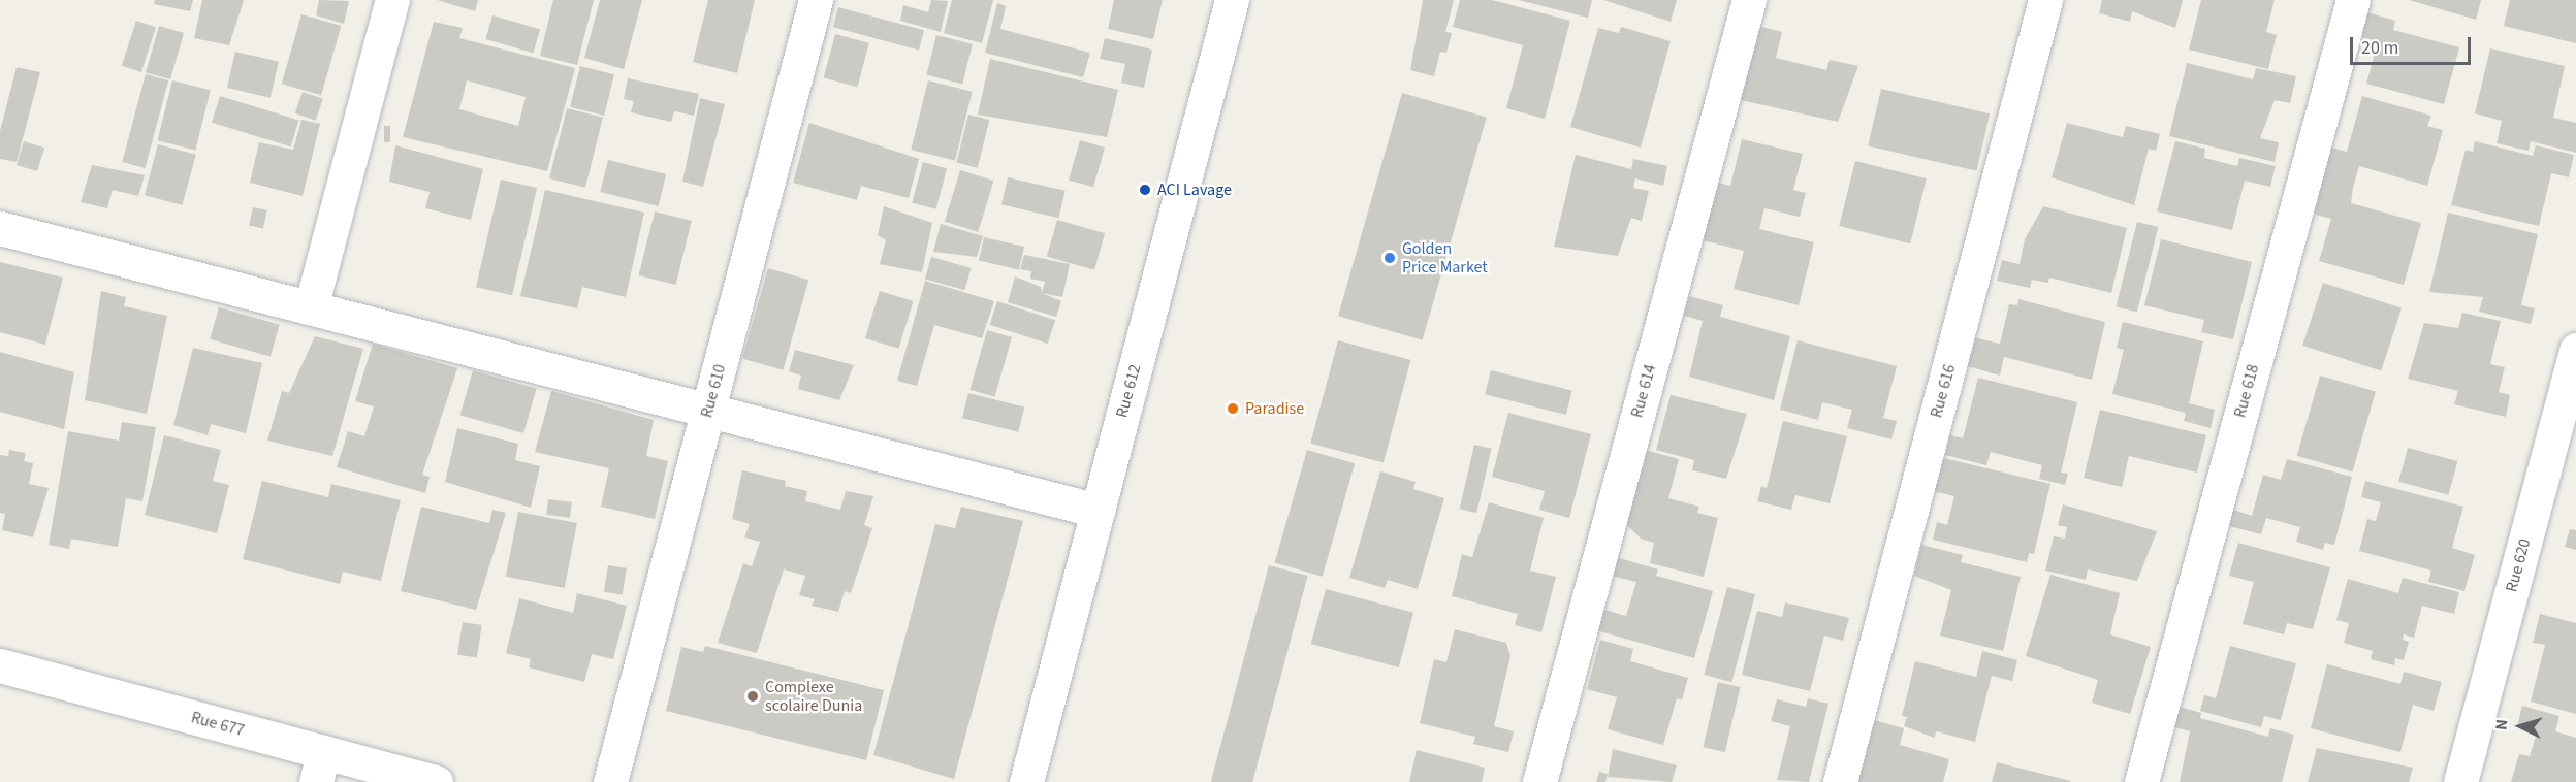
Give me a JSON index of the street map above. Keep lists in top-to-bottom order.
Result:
{
  "streets": {
    "street": [
      "Rue 610",
      "Rue 612",
      "Rue 614",
      "Rue 616",
      "Rue 618",
      "Rue 620",
      "Rue 677"
    ]
  },
  "places": [
    "ACI Lavage",
    "Golden Price Market",
    "Paradise",
    "Complexe scolaire Dunia"
  ],
  "scale_bar": "20 m",
  "north": "left"
}
